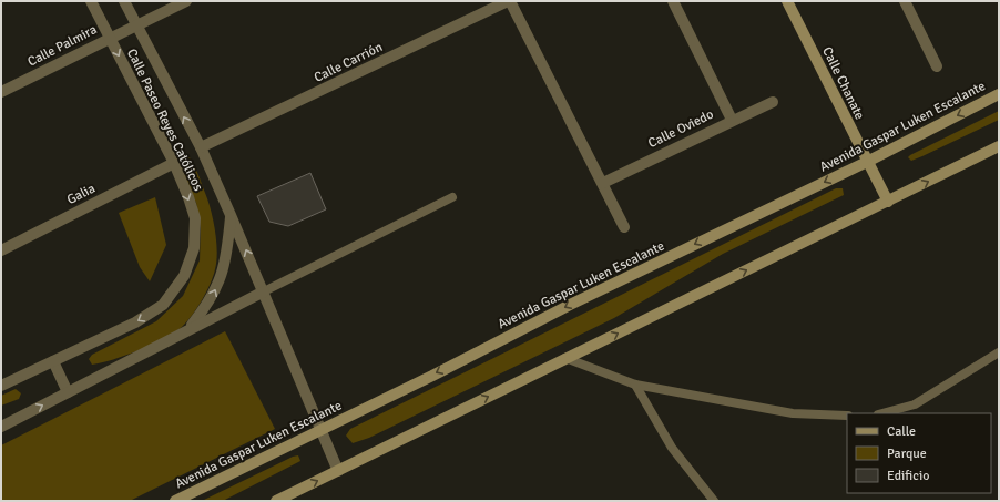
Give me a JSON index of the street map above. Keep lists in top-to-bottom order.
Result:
{
  "streets": {
    "street": [
      "Calle Palmira",
      "Calle Carrión",
      "Calle Chanate",
      "Calle Paseo Reyes Católicos",
      "Avenida Gaspar Luken Escalante",
      "Calle Oviedo",
      "Galia"
    ]
  },
  "crossings": [
    ["Calle Palmira", "Calle Paseo Reyes Católicos"],
    ["Calle Carrión", "Calle Paseo Reyes Católicos"],
    ["Calle Chanate", "Avenida Gaspar Luken Escalante"],
    ["Calle Paseo Reyes Católicos", "Galia"]
  ],
  "legend": ["Calle", "Parque", "Edificio"]
}
